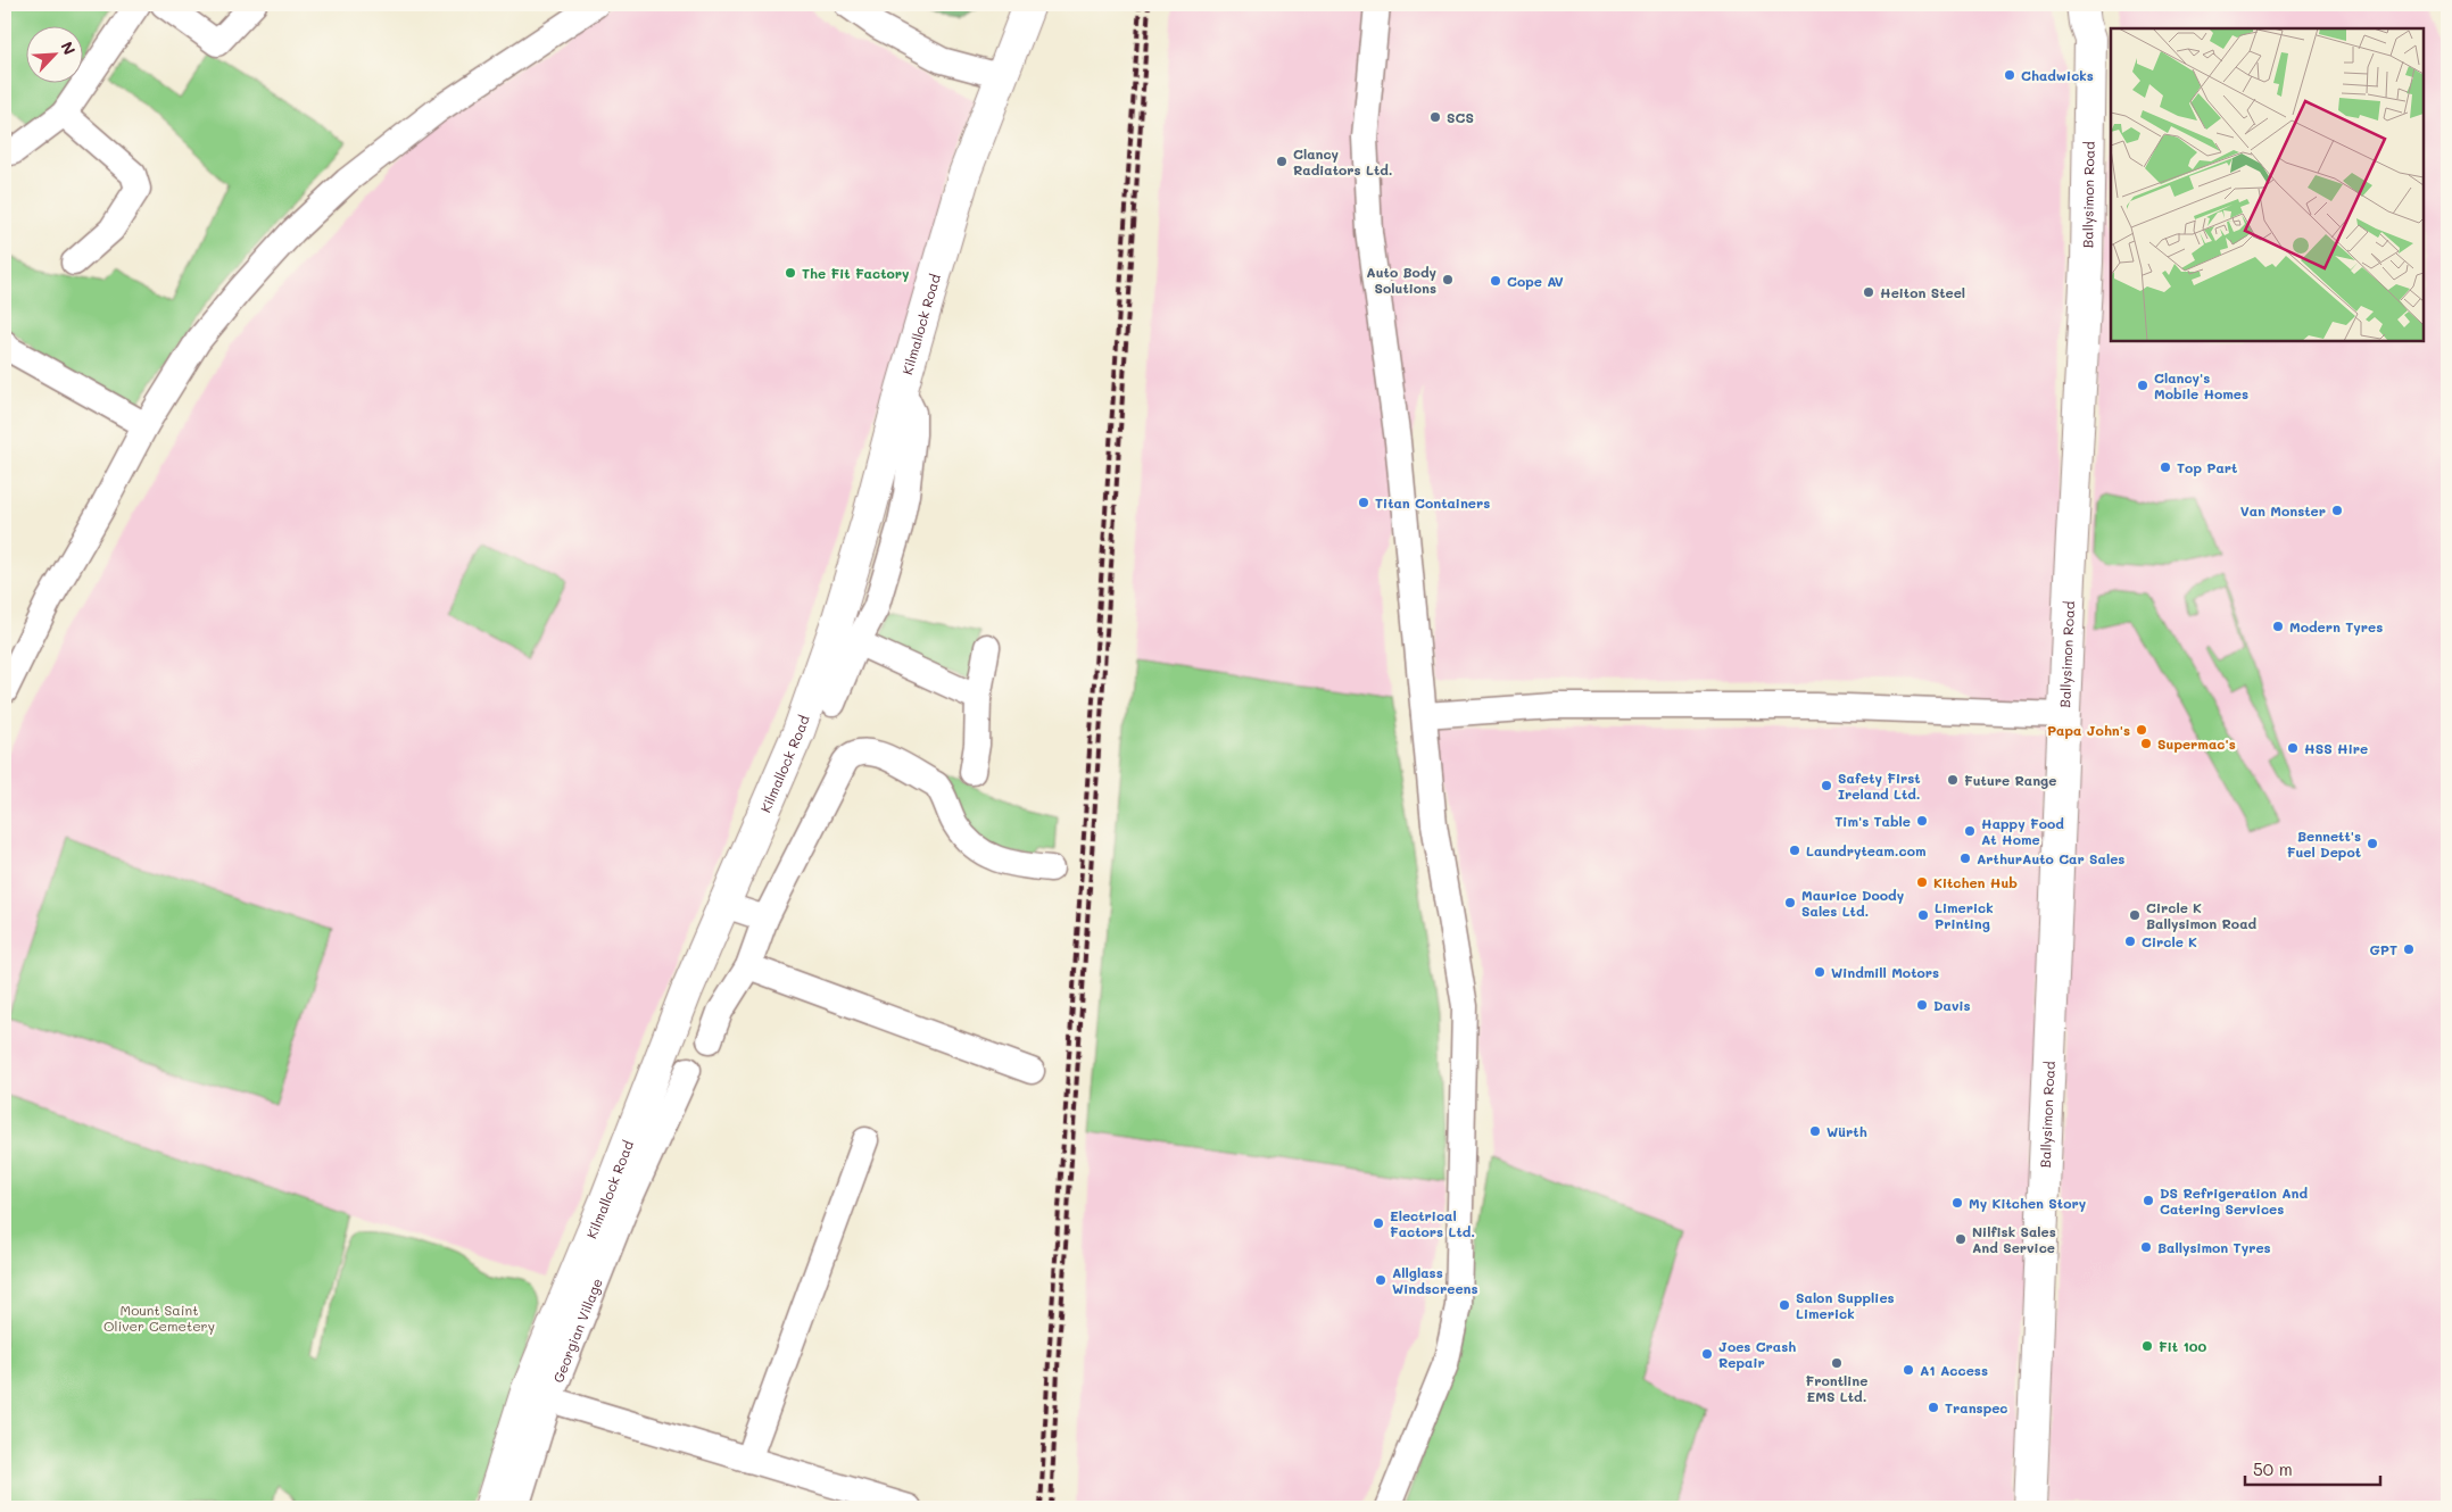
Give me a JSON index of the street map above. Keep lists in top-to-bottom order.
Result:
{
  "streets": {
    "main road": ["Ballysimon Road", "Kilmallock Road"],
    "street": ["Georgian Village"]
  },
  "crossings": [
    ["Kilmallock Road", "Georgian Village"]
  ],
  "parks": ["Mount Saint Oliver Cemetery"],
  "places": [
    "Chadwicks",
    "SCS",
    "Clancy Radiators Ltd.",
    "The Fit Factory",
    "Auto Body Solutions",
    "Cope AV",
    "Heiton Steel",
    "Clancy's Mobile Homes",
    "Top Part",
    "Titan Containers",
    "Van Monster",
    "Modern Tyres",
    "Papa John's",
    "Supermac's",
    "HSS Hire",
    "Future Range",
    "Safety First Ireland Ltd.",
    "Tim's Table",
    "Happy Food At Home",
    "Bennett's Fuel Depot",
    "Laundryteam.com",
    "ArthurAuto Car Sales",
    "Kitchen Hub",
    "Maurice Doody Sales Ltd.",
    "Limerick Printing",
    "Circle K Ballysimon Road",
    "Circle K",
    "GPT",
    "Windmill Motors",
    "Davis",
    "Würth",
    "DS Refrigeration And Catering Services",
    "My Kitchen Story",
    "Electrical Factors Ltd.",
    "Nilfisk Sales And Service",
    "Ballysimon Tyres",
    "Allglass Windscreens",
    "Salon Supplies Limerick",
    "Fit 100",
    "Joes Crash Repair",
    "Frontline EMS Ltd.",
    "A1 Access",
    "Transpec"
  ],
  "scale_bar": "50 m",
  "north": "top right"
}
